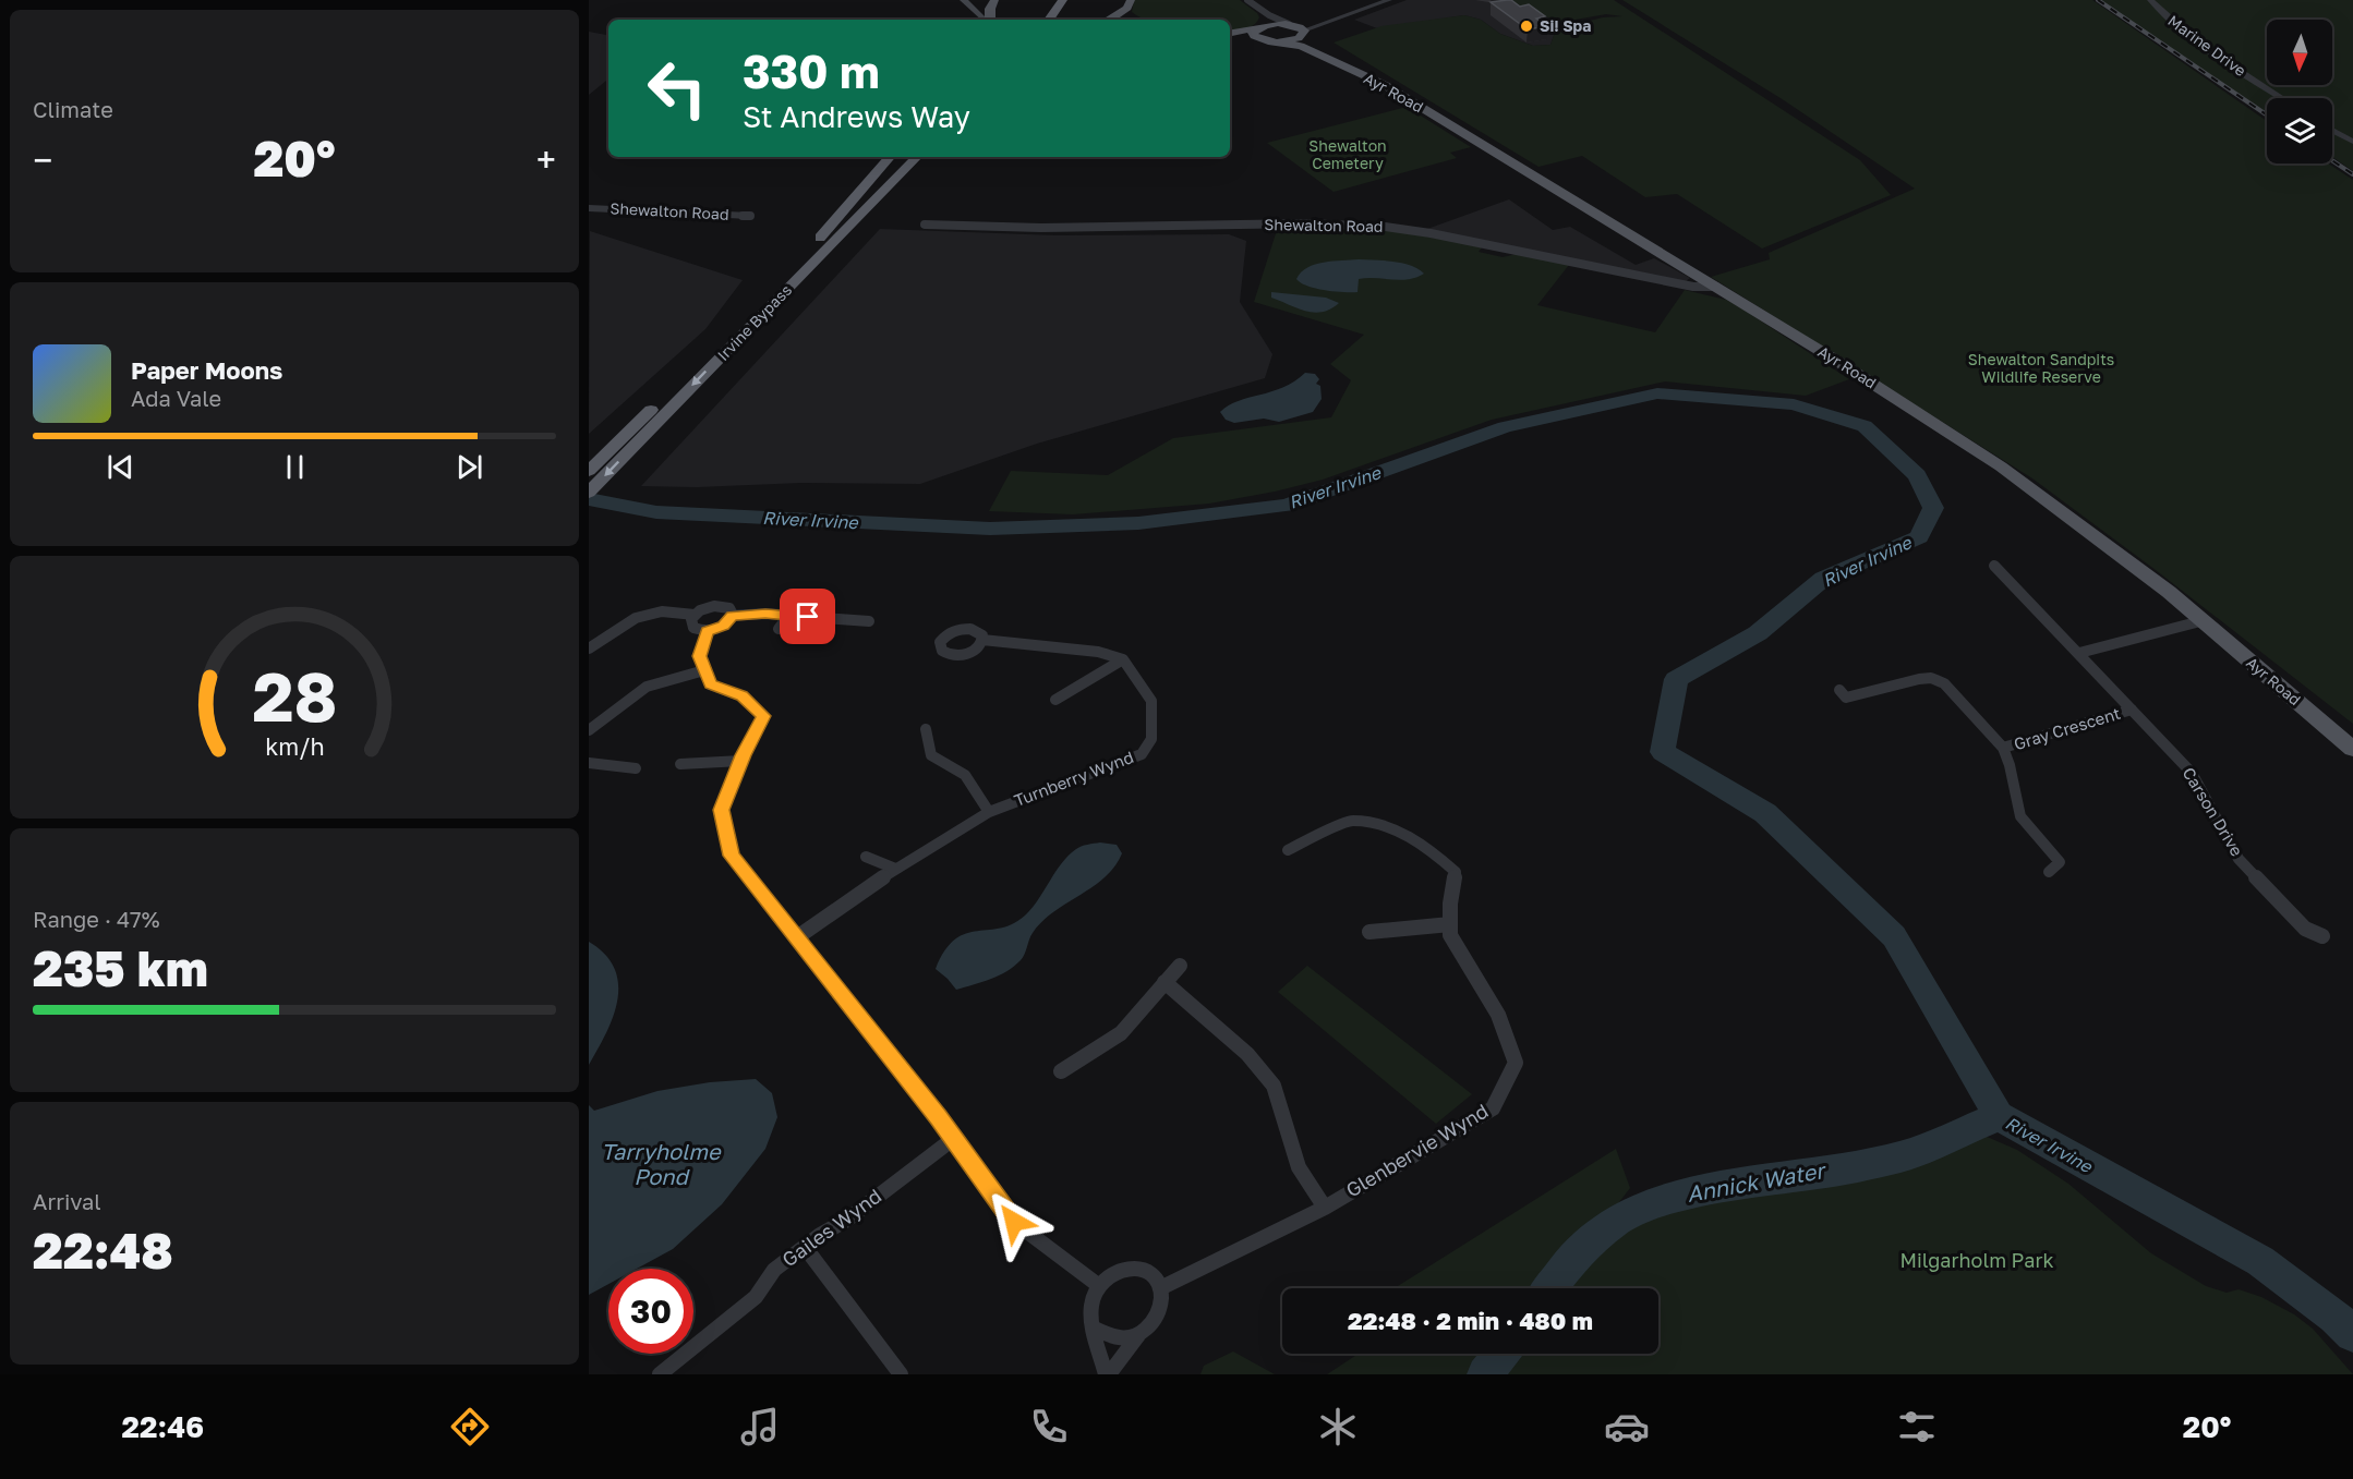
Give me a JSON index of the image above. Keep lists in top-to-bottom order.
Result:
{
  "streets": {
    "highway": ["Irvine Bypass"],
    "main road": ["Ayr Road"],
    "street": [
      "Marine Drive",
      "Shewalton Road",
      "Gray Crescent",
      "Turnberry Wynd",
      "Carson Drive",
      "Glenbervie Wynd",
      "Gailes Wynd"
    ]
  },
  "crossings": [
    ["Ayr Road", "Shewalton Road"],
    ["Gray Crescent", "Carson Drive"]
  ],
  "water": ["River Irvine", "Tarryholme Pond", "Annick Water"],
  "parks": ["Shewalton Cemetery", "Shewalton Sandpits Wildlife Reserve", "Milgarholm Park"],
  "places": ["Si! Spa"],
  "north": "bottom",
  "page": {
    "tile": [
      "Climate",
      ["Range · 47%", "235 km"],
      ["Arrival", "22:48"]
    ],
    "turn": ["330 m", "St Andrews Way"],
    "heat": ["−", "20°", "+"],
    "song": ["Paper Moons", "Ada Vale"],
    "limit": "30",
    "trip": "22:48 · 2 min · 480 m",
    "tabs": ["22:46", "20°"],
    "gauge": ["28", "km/h"]
  }
}
